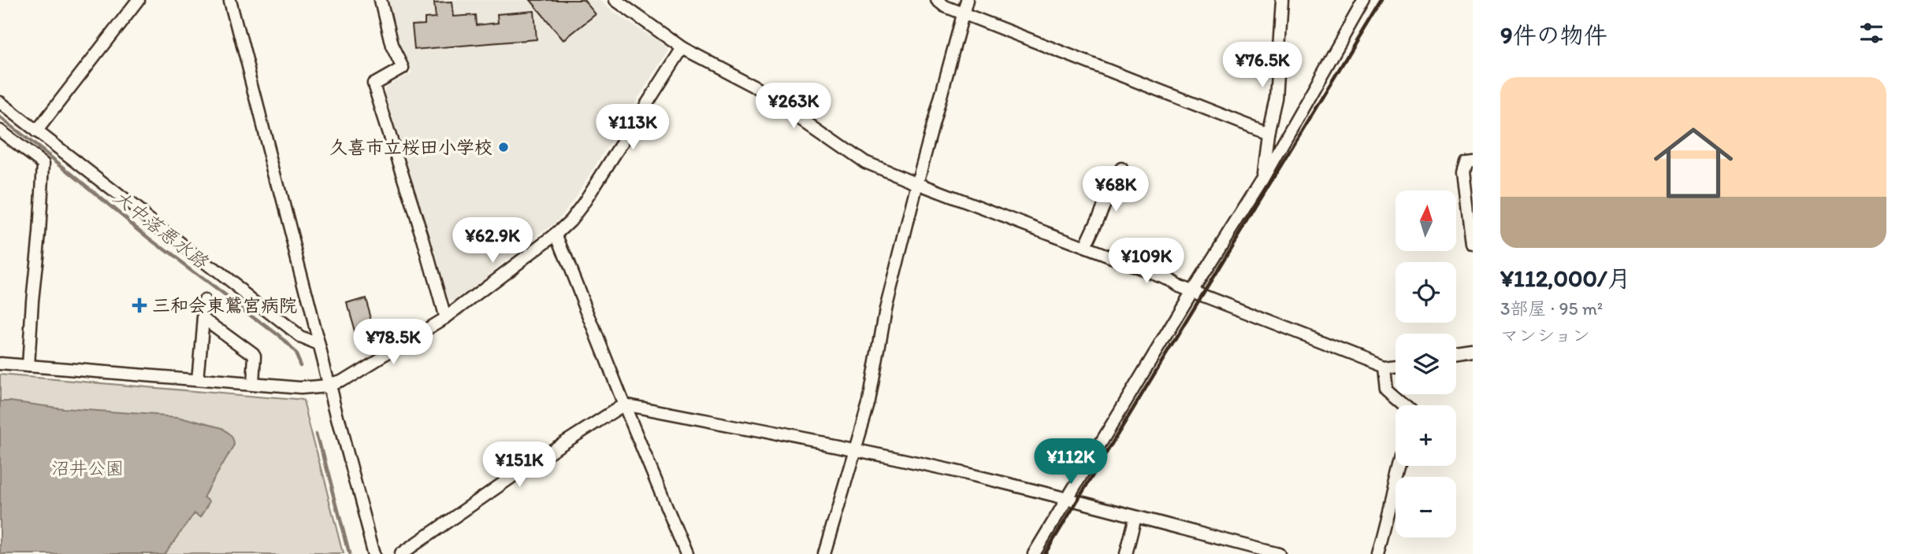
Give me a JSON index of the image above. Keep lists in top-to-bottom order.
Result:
{
  "water": ["大中落悪水路"],
  "parks": ["沼井公園"],
  "places": {
    "other": ["久喜市立桜田小学校"],
    "health": ["三和会東鷲宮病院"]
  },
  "north": "top",
  "page": {
    "heading": "9件の物件",
    "price": [
      "¥76.5K",
      "¥263K",
      "¥113K",
      "¥68K",
      "¥62.9K",
      "¥109K",
      "¥78.5K",
      "¥112K",
      "¥151K"
    ],
    "list": [
      {
        "name": "¥112,000/月",
        "note": "3部屋 · 95 m² · マンション"
      }
    ],
    "map_buttons": ["+", "−"]
  }
}
